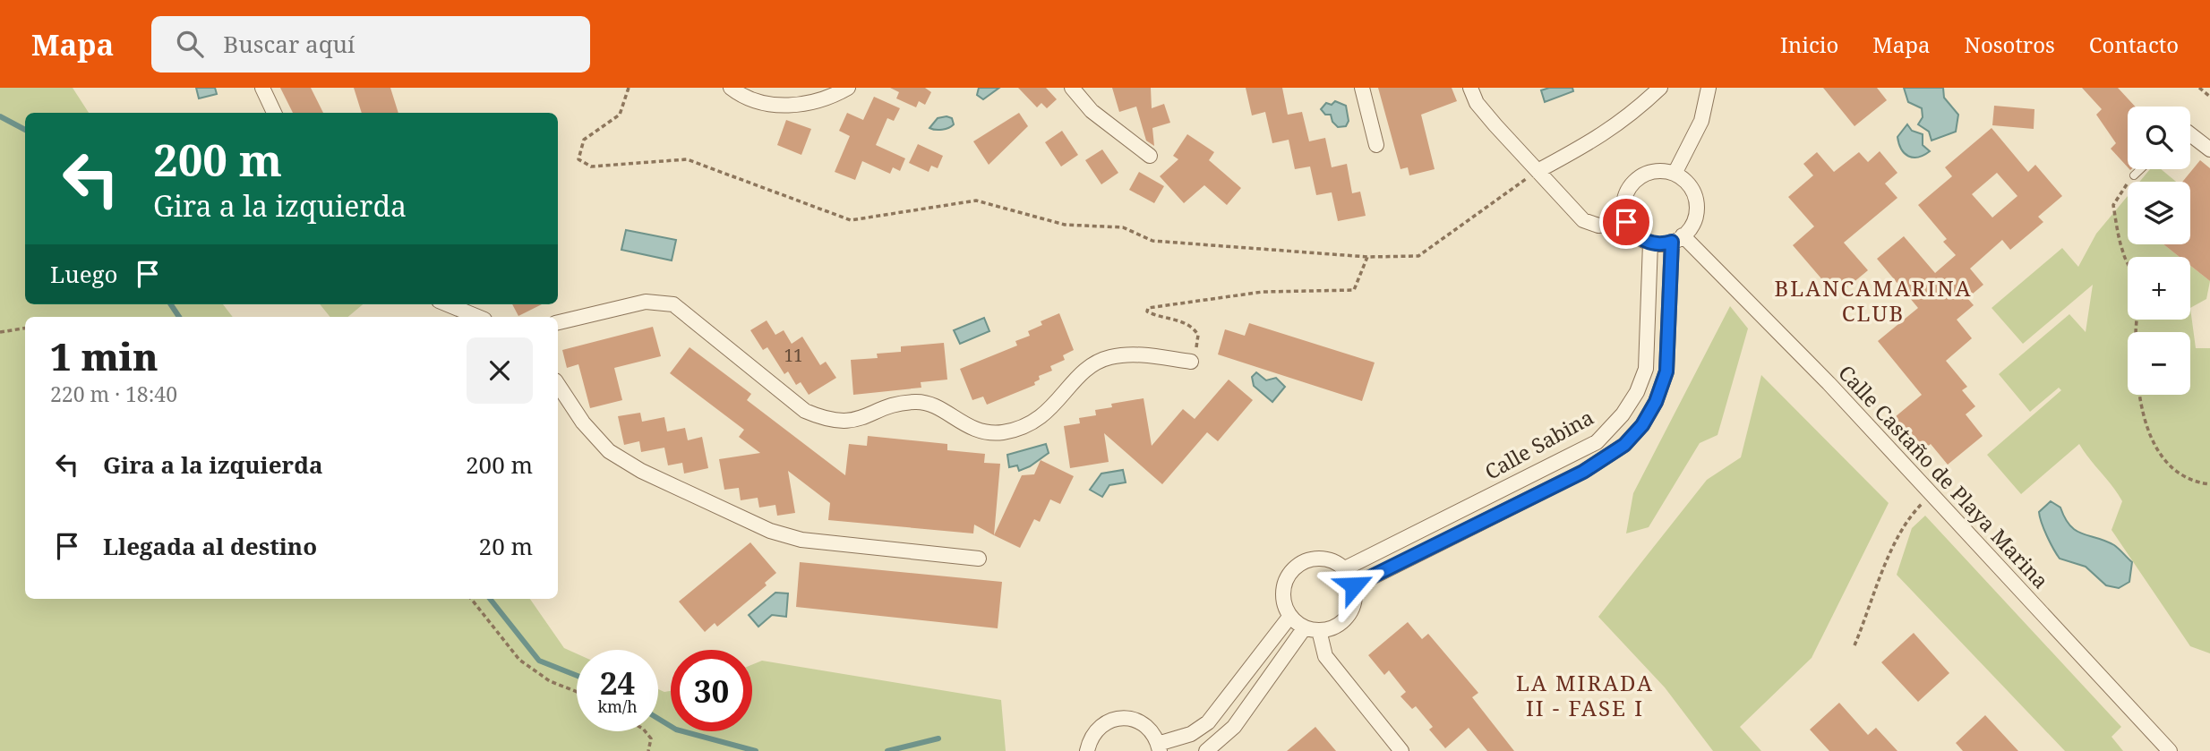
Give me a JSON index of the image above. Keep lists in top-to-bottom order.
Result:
{
  "streets": {
    "street": ["Calle Sabina", "Calle Castaño de Playa Marina"]
  },
  "crossings": [
    ["Calle Sabina", "Calle Castaño de Playa Marina"]
  ],
  "districts": ["BLANCAMARINA CLUB", "LA MIRADA II - FASE I"],
  "house_numbers": ["11"],
  "page": {
    "header": "Mapa",
    "search": "Buscar aquí",
    "nav": [
      "Inicio",
      "Mapa",
      "Nosotros",
      "Contacto"
    ],
    "map_buttons": ["+", "−"],
    "turn": ["200 m", "Gira a la izquierda"],
    "then": "Luego",
    "heading": ["1 min", "220 m · 18:40"],
    "list": [
      {
        "name": "Gira a la izquierda",
        "value": "200 m"
      },
      {
        "name": "Llegada al destino",
        "value": "20 m"
      }
    ],
    "speed": "24 km/h",
    "limit": "30"
  }
}
